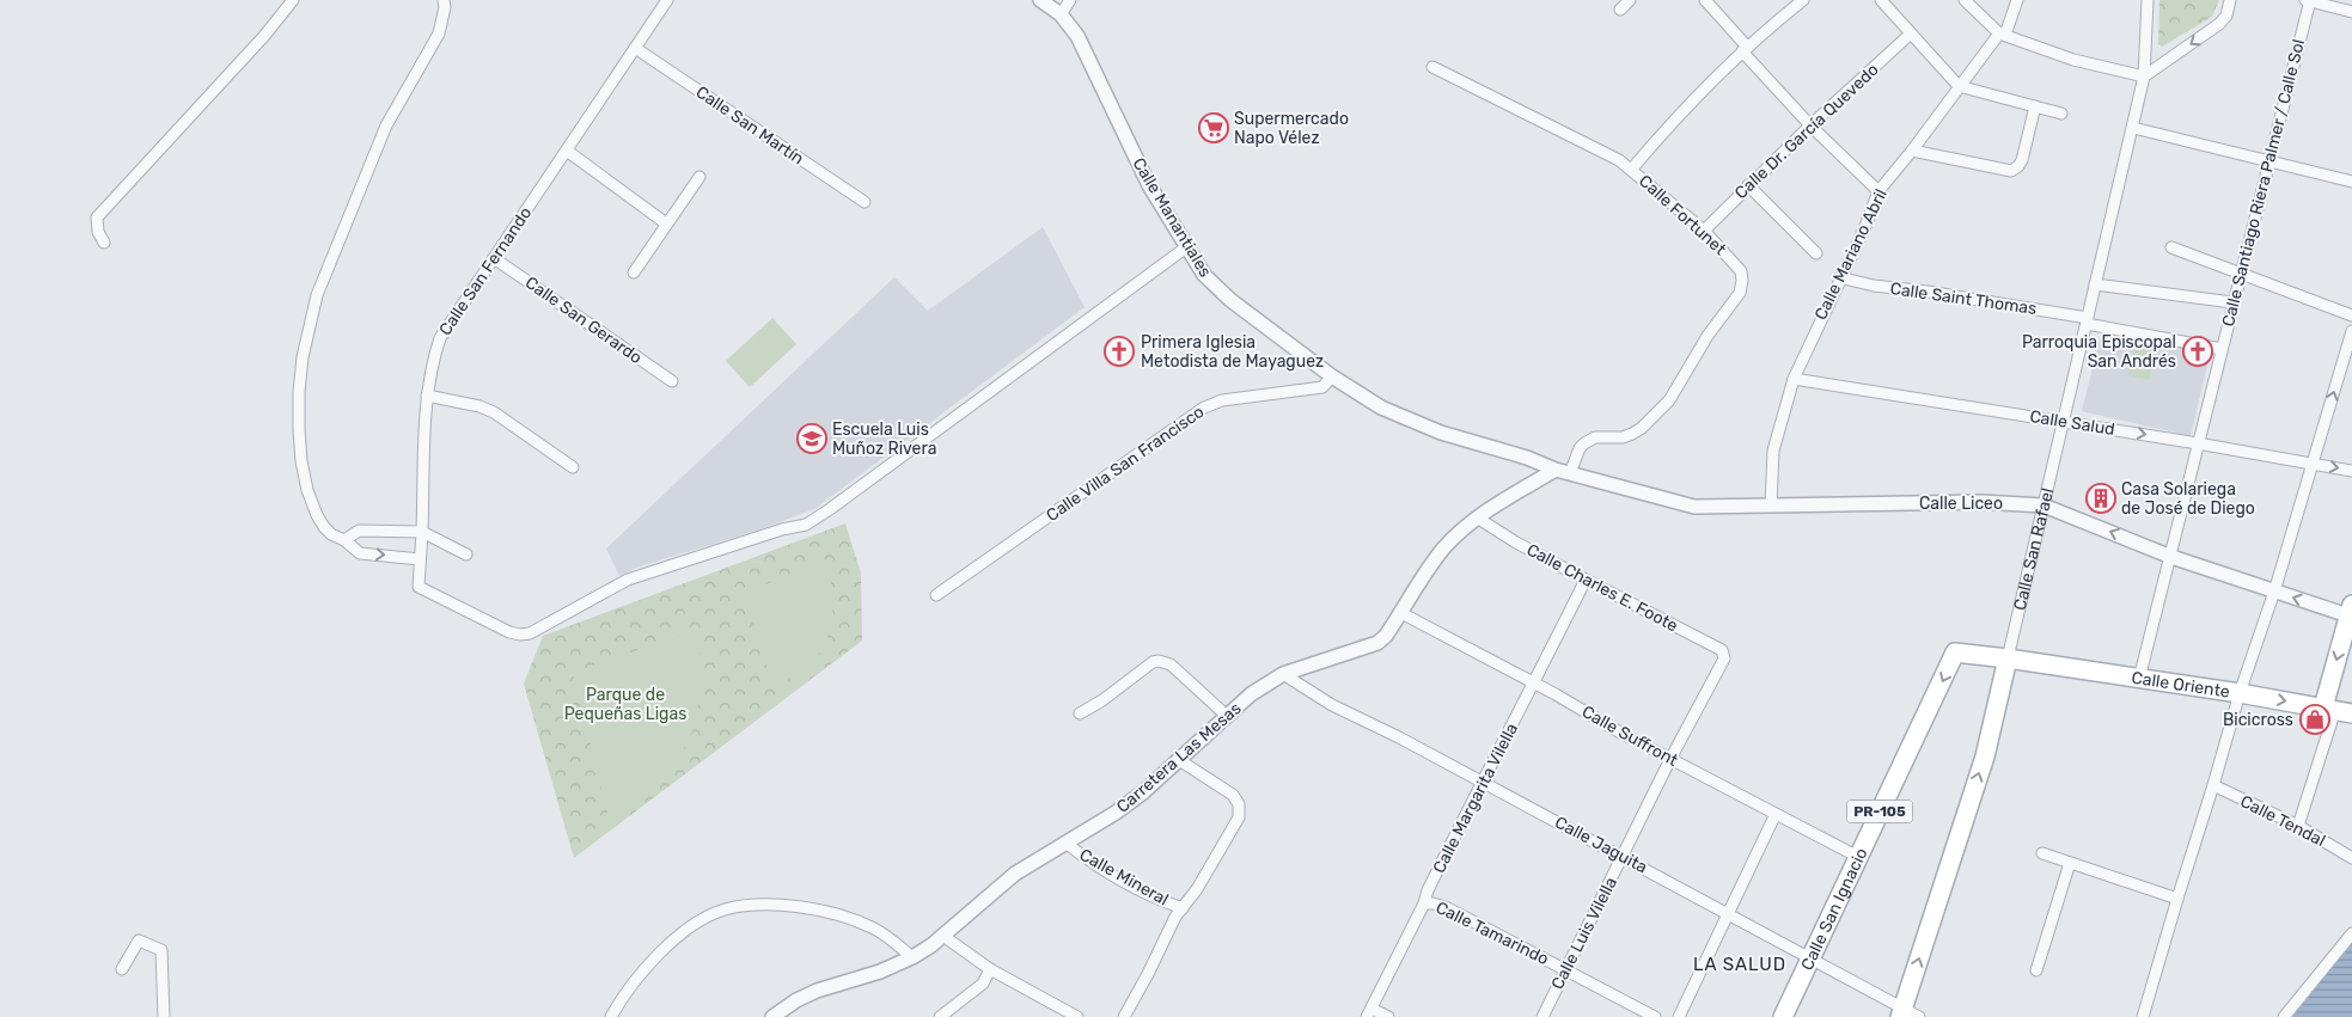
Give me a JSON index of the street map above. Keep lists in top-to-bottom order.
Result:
{
  "streets": {
    "main road": [
      "Calle San Rafael",
      "Calle Oriente",
      "PR-105",
      "Calle San Ignacio"
    ],
    "street": [
      "Calle San Martín",
      "Calle Dr. García Quevedo",
      "Calle Santiago Riera Palmer / Calle Sol",
      "Calle Fortunet",
      "Calle Manantiales",
      "Calle Mariano Abril",
      "Calle San Fernando",
      "Calle Saint Thomas",
      "Calle San Gerardo",
      "Calle Salud",
      "Calle Villa San Francisco",
      "Calle Liceo",
      "Calle Charles E. Foote",
      "Calle Suffront",
      "Carretera Las Mesas",
      "Calle Margarita Vilella",
      "Calle Tendal",
      "Calle Jaguita",
      "Calle Mineral",
      "Calle Tamarindo",
      "Calle Luis Vilella"
    ]
  },
  "crossings": [
    ["Calle San Martín", "Calle San Fernando"],
    ["Calle Dr. García Quevedo", "Calle Fortunet"],
    ["Calle Santiago Riera Palmer / Calle Sol", "Calle Saint Thomas"],
    ["Calle Santiago Riera Palmer / Calle Sol", "Calle Salud"],
    ["Calle Santiago Riera Palmer / Calle Sol", "Calle Liceo"],
    ["Calle Santiago Riera Palmer / Calle Sol", "Calle Oriente"],
    ["Calle Fortunet", "Calle Liceo"],
    ["Calle Manantiales", "Calle San Fernando"],
    ["Calle Manantiales", "Calle Villa San Francisco"],
    ["Calle Manantiales", "Calle Liceo"],
    ["Calle Manantiales", "Carretera Las Mesas"],
    ["Calle Mariano Abril", "Calle Saint Thomas"],
    ["Calle Mariano Abril", "Calle Salud"],
    ["Calle Mariano Abril", "Calle Liceo"],
    ["Calle San Fernando", "Calle San Gerardo"],
    ["Calle Saint Thomas", "Calle San Rafael"],
    ["Calle Salud", "Calle San Rafael"],
    ["Calle Liceo", "Calle San Rafael"],
    ["Calle Liceo", "Carretera Las Mesas"],
    ["Calle San Rafael", "Calle Oriente"],
    ["Calle San Rafael", "Calle Jaguita"],
    ["Calle San Rafael", "Calle San Ignacio"],
    ["Calle Charles E. Foote", "Carretera Las Mesas"],
    ["Calle Charles E. Foote", "Calle Margarita Vilella"],
    ["Calle Charles E. Foote", "Calle Luis Vilella"],
    ["Calle Oriente", "Calle San Ignacio"],
    ["Calle Suffront", "Carretera Las Mesas"],
    ["Calle Suffront", "Calle Margarita Vilella"],
    ["Calle Suffront", "Calle San Ignacio"],
    ["Calle Suffront", "Calle Luis Vilella"],
    ["Carretera Las Mesas", "Calle Jaguita"],
    ["Carretera Las Mesas", "Calle Mineral"],
    ["Calle Margarita Vilella", "Calle Jaguita"],
    ["Calle Margarita Vilella", "Calle Tamarindo"],
    ["Calle Jaguita", "Calle San Ignacio"],
    ["Calle Jaguita", "Calle Luis Vilella"],
    ["Calle Tamarindo", "Calle Luis Vilella"]
  ],
  "one_way": ["Calle San Ignacio"],
  "districts": ["LA SALUD"],
  "parks": ["Parque de Pequeñas Ligas"],
  "places": {
    "supermarket": ["Supermercado Napo Vélez"],
    "church": ["Primera Iglesia Metodista de Mayaguez", "Parroquia Episcopal San Andrés"],
    "school or university": ["Escuela Luis Muñoz Rivera"],
    "building": ["Casa Solariega de José de Diego"],
    "shop": ["Bicicross"]
  }
}
